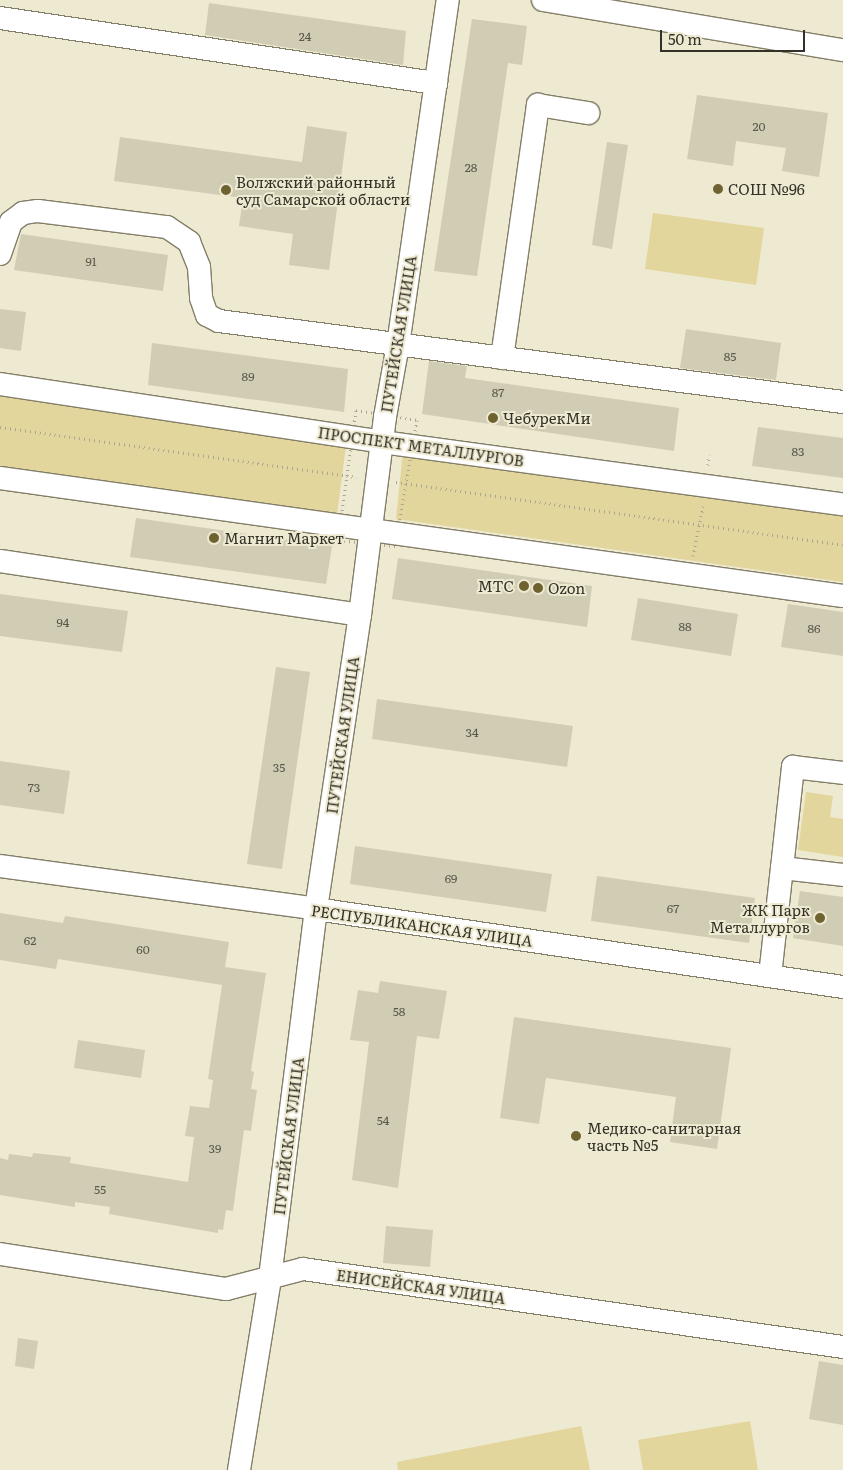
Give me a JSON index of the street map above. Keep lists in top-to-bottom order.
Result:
{
  "streets": {
    "street": [
      "ПУТЕЙСКАЯ УЛИЦА",
      "ПРОСПЕКТ МЕТАЛЛУРГОВ",
      "РЕСПУБЛИКАНСКАЯ УЛИЦА",
      "ЕНИСЕЙСКАЯ УЛИЦА"
    ]
  },
  "crossings": [
    ["ПУТЕЙСКАЯ УЛИЦА", "ПРОСПЕКТ МЕТАЛЛУРГОВ"],
    ["ПУТЕЙСКАЯ УЛИЦА", "РЕСПУБЛИКАНСКАЯ УЛИЦА"],
    ["ПУТЕЙСКАЯ УЛИЦА", "ЕНИСЕЙСКАЯ УЛИЦА"]
  ],
  "places": [
    "СОШ №96",
    "Волжский районный суд Самарской области",
    "ЧебурекМи",
    "Магнит Маркет",
    "МТС",
    "Ozon",
    "ЖК Парк Металлургов",
    "Медико-санитарная часть №5"
  ],
  "house_numbers": [
    "24",
    "20",
    "28",
    "91",
    "85",
    "89",
    "87",
    "83",
    "94",
    "88",
    "86",
    "34",
    "35",
    "73",
    "69",
    "67",
    "62",
    "60",
    "58",
    "54",
    "39",
    "55"
  ],
  "scale_bar": "50 m"
}
